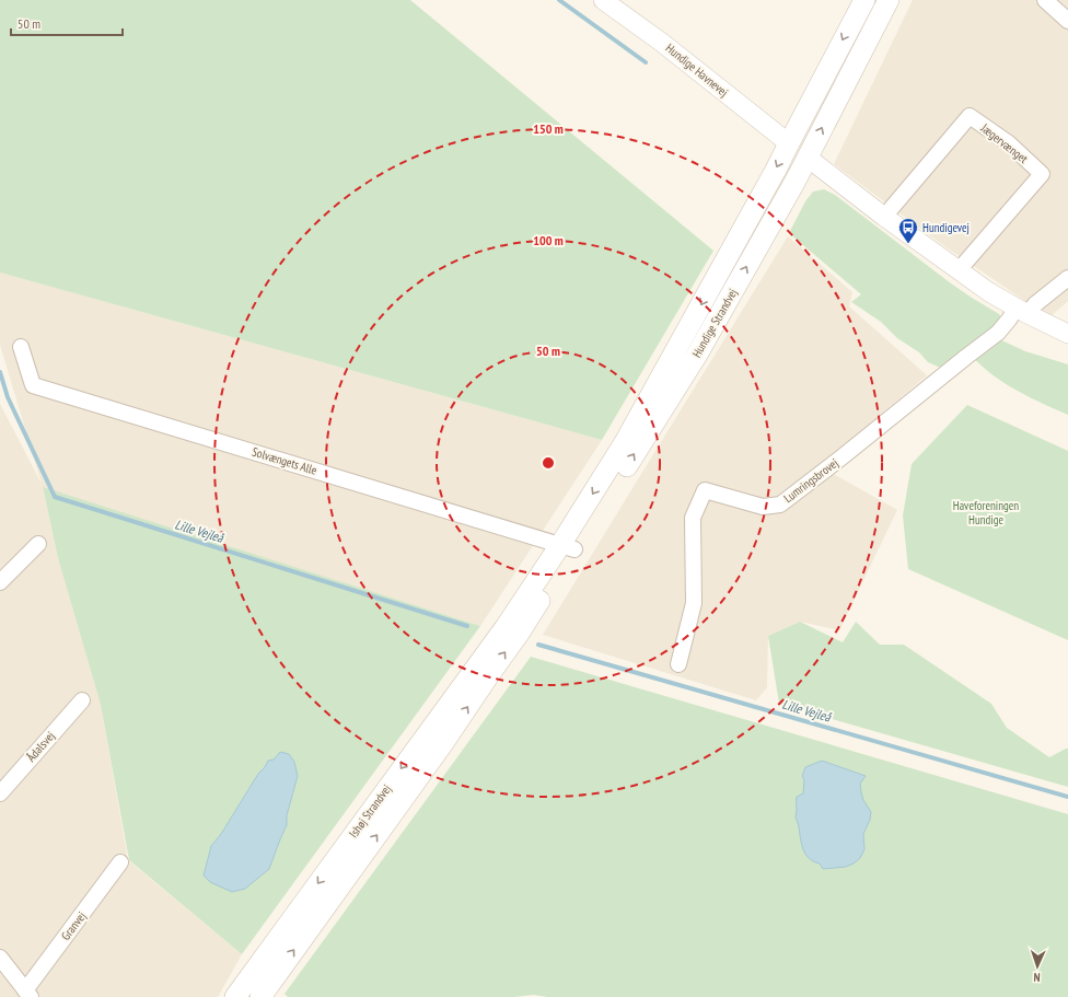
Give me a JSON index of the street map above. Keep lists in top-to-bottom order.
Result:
{
  "streets": {
    "main road": ["Hundige Strandvej", "Ishøj Strandvej"],
    "street": [
      "Hundige Havnevej",
      "Jægervænget",
      "Solvængets Alle",
      "Lumringsbrovej",
      "Ådalsvej",
      "Granvej"
    ]
  },
  "crossings": [
    ["Hundige Havnevej", "Hundige Strandvej"],
    ["Hundige Strandvej", "Solvængets Alle"],
    ["Hundige Strandvej", "Ishøj Strandvej"]
  ],
  "water": ["Lille Vejleå"],
  "parks": ["Haveforeningen Hundige"],
  "places": {
    "bus stop": ["Hundigevej"]
  },
  "scale_bar": "50 m",
  "north": "bottom",
  "rings": ["150 m", "100 m", "50 m"]
}
